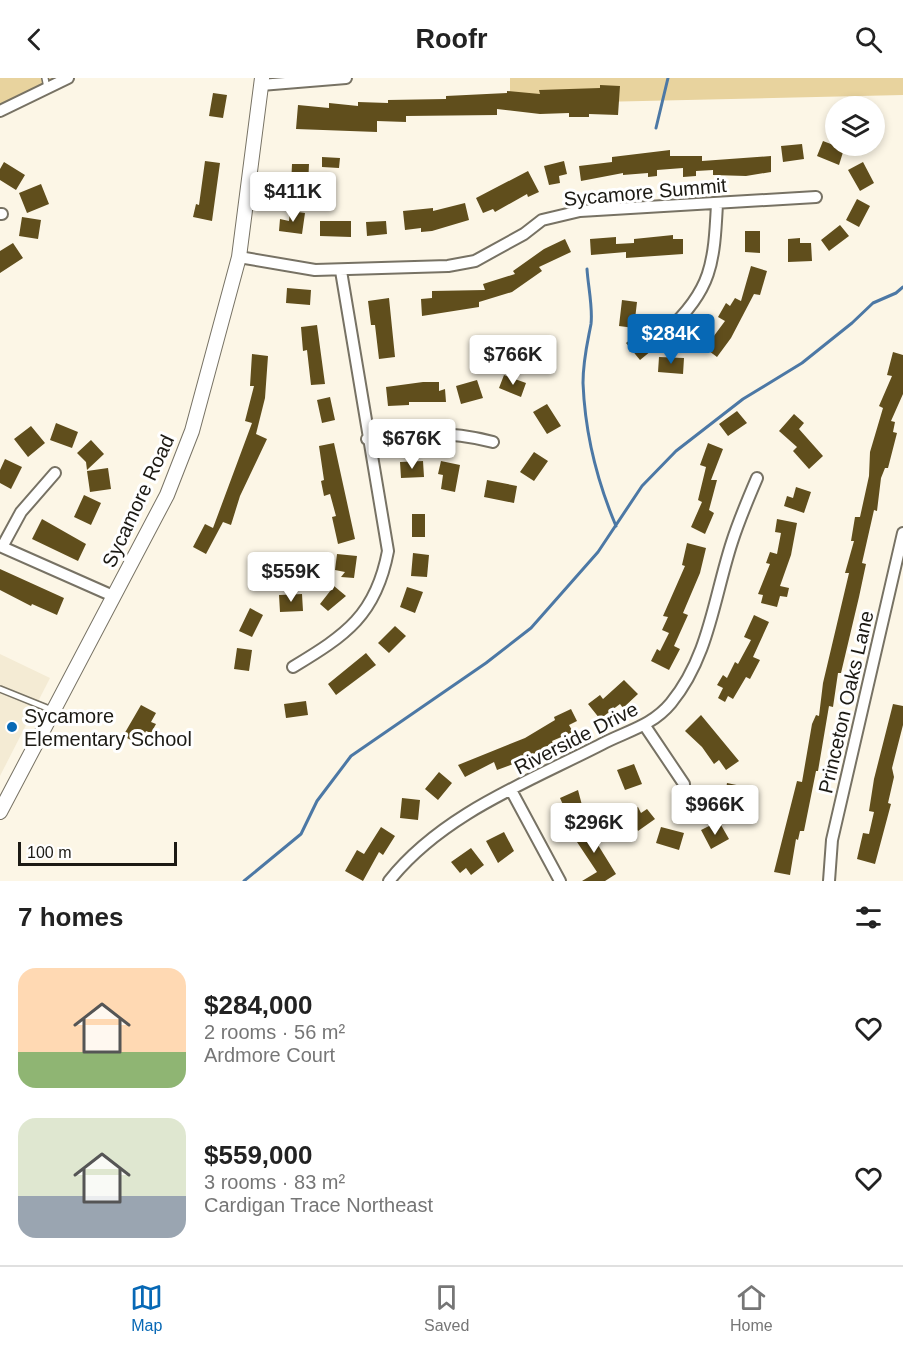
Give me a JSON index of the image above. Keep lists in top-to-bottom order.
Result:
{
  "streets": {
    "street": [
      "Sycamore Summit",
      "Sycamore Road",
      "Princeton Oaks Lane",
      "Riverside Drive"
    ]
  },
  "crossings": [
    ["Sycamore Summit", "Sycamore Road"]
  ],
  "places": ["Sycamore Elementary School"],
  "scale_bar": "100 m",
  "page": {
    "header": "Roofr",
    "price": [
      "$411K",
      "$284K",
      "$766K",
      "$676K",
      "$559K",
      "$966K",
      "$296K"
    ],
    "scale": "100 m",
    "heading": "7 homes",
    "list": [
      {
        "name": "$284,000",
        "note": "2 rooms · 56 m² · Ardmore Court"
      },
      {
        "name": "$559,000",
        "note": "3 rooms · 83 m² · Cardigan Trace Northeast"
      }
    ],
    "tabs": ["Map", "Saved", "Home"]
  }
}
